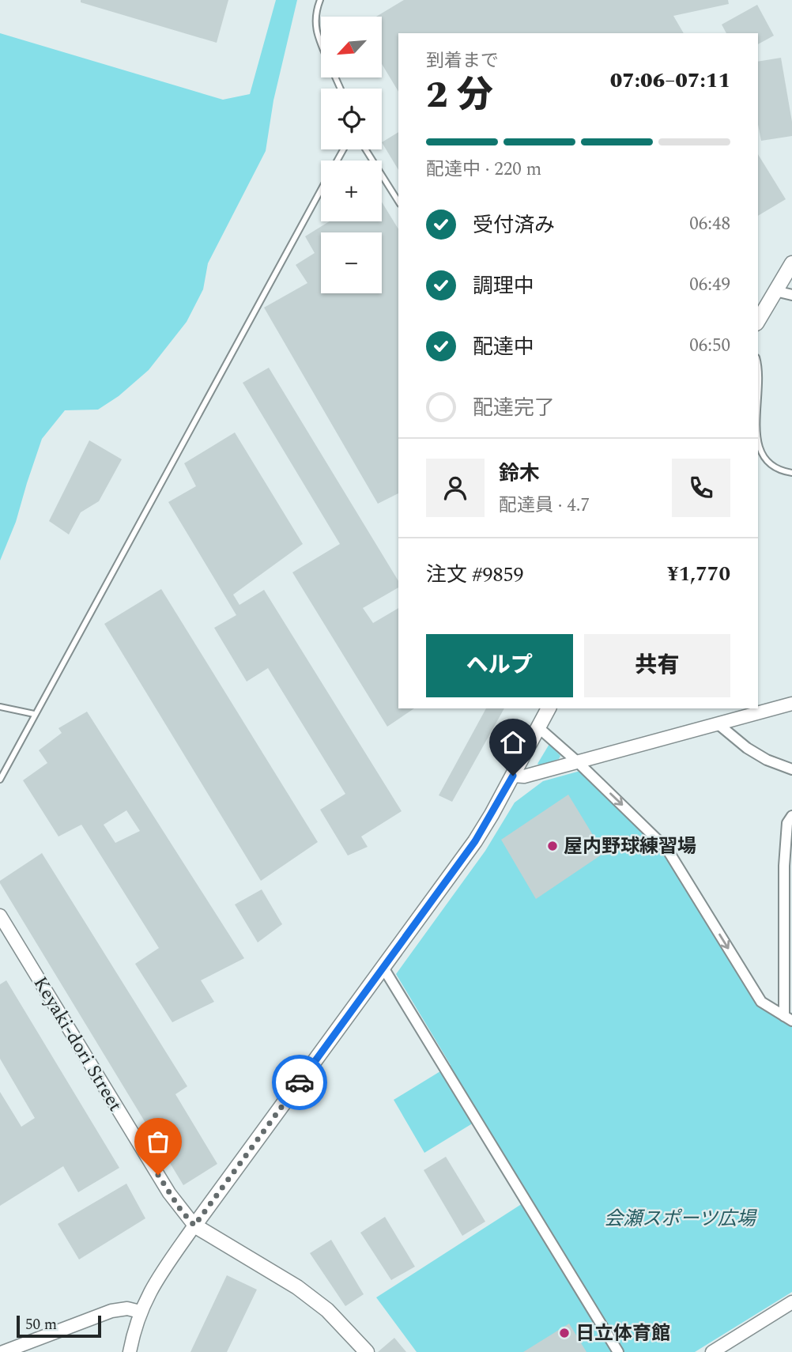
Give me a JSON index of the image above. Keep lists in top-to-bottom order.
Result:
{
  "streets": {
    "street": ["Keyaki-dori Street"]
  },
  "parks": ["会瀬スポーツ広場"],
  "places": ["屋内野球練習場", "日立体育館"],
  "scale_bar": "50 m",
  "north": "bottom left",
  "page": {
    "map_buttons": ["+", "−"],
    "heading": ["2 分", "到着まで", "07:06–07:11"],
    "panel": [
      "鈴木",
      "配達員 · 4.7",
      "注文 #9859",
      "¥1,770"
    ],
    "bar": "配達中 · 220 m",
    "list": [
      ["受付済み", "06:48"],
      ["調理中", "06:49"],
      ["配達中", "06:50"],
      "配達完了"
    ],
    "buttons": ["ヘルプ", "共有"],
    "scale": "50 m"
  }
}
